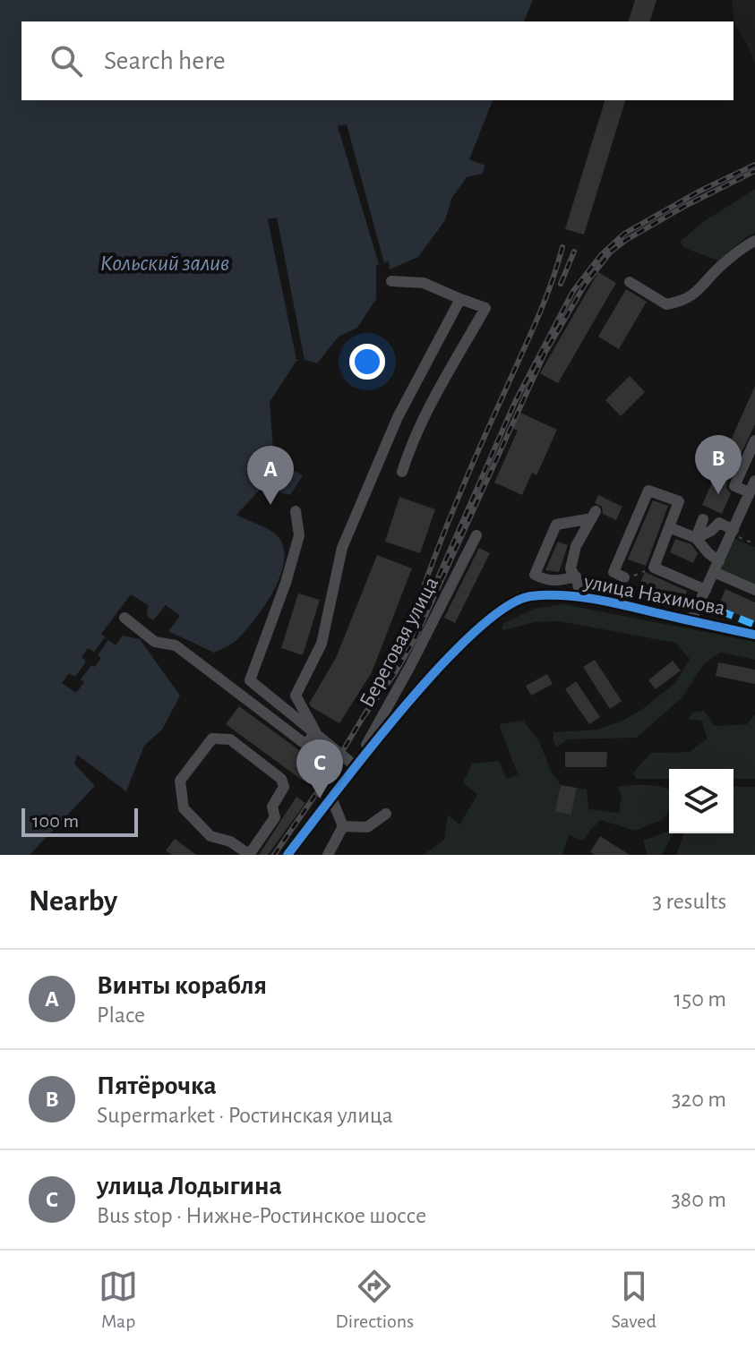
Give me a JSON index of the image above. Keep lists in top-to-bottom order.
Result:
{
  "streets": {
    "street": ["улица Нахимова", "Береговая улица"]
  },
  "crossings": [
    ["улица Нахимова", "Береговая улица"]
  ],
  "water": ["Кольский залив"],
  "scale_bar": "100 m",
  "page": {
    "search": "Search here",
    "pins": ["B", "A", "C"],
    "scale": "100 m",
    "heading": ["Nearby", "3 results"],
    "list": [
      {
        "mark": "A",
        "name": "Винты корабля",
        "note": "Place",
        "value": "150 m"
      },
      {
        "mark": "B",
        "name": "Пятёрочка",
        "note": "Supermarket · Ростинская улица",
        "value": "320 m"
      },
      {
        "mark": "C",
        "name": "улица Лодыгина",
        "note": "Bus stop · Нижне-Ростинское шоссе",
        "value": "380 m"
      }
    ],
    "nav": ["Map", "Directions", "Saved"]
  }
}
